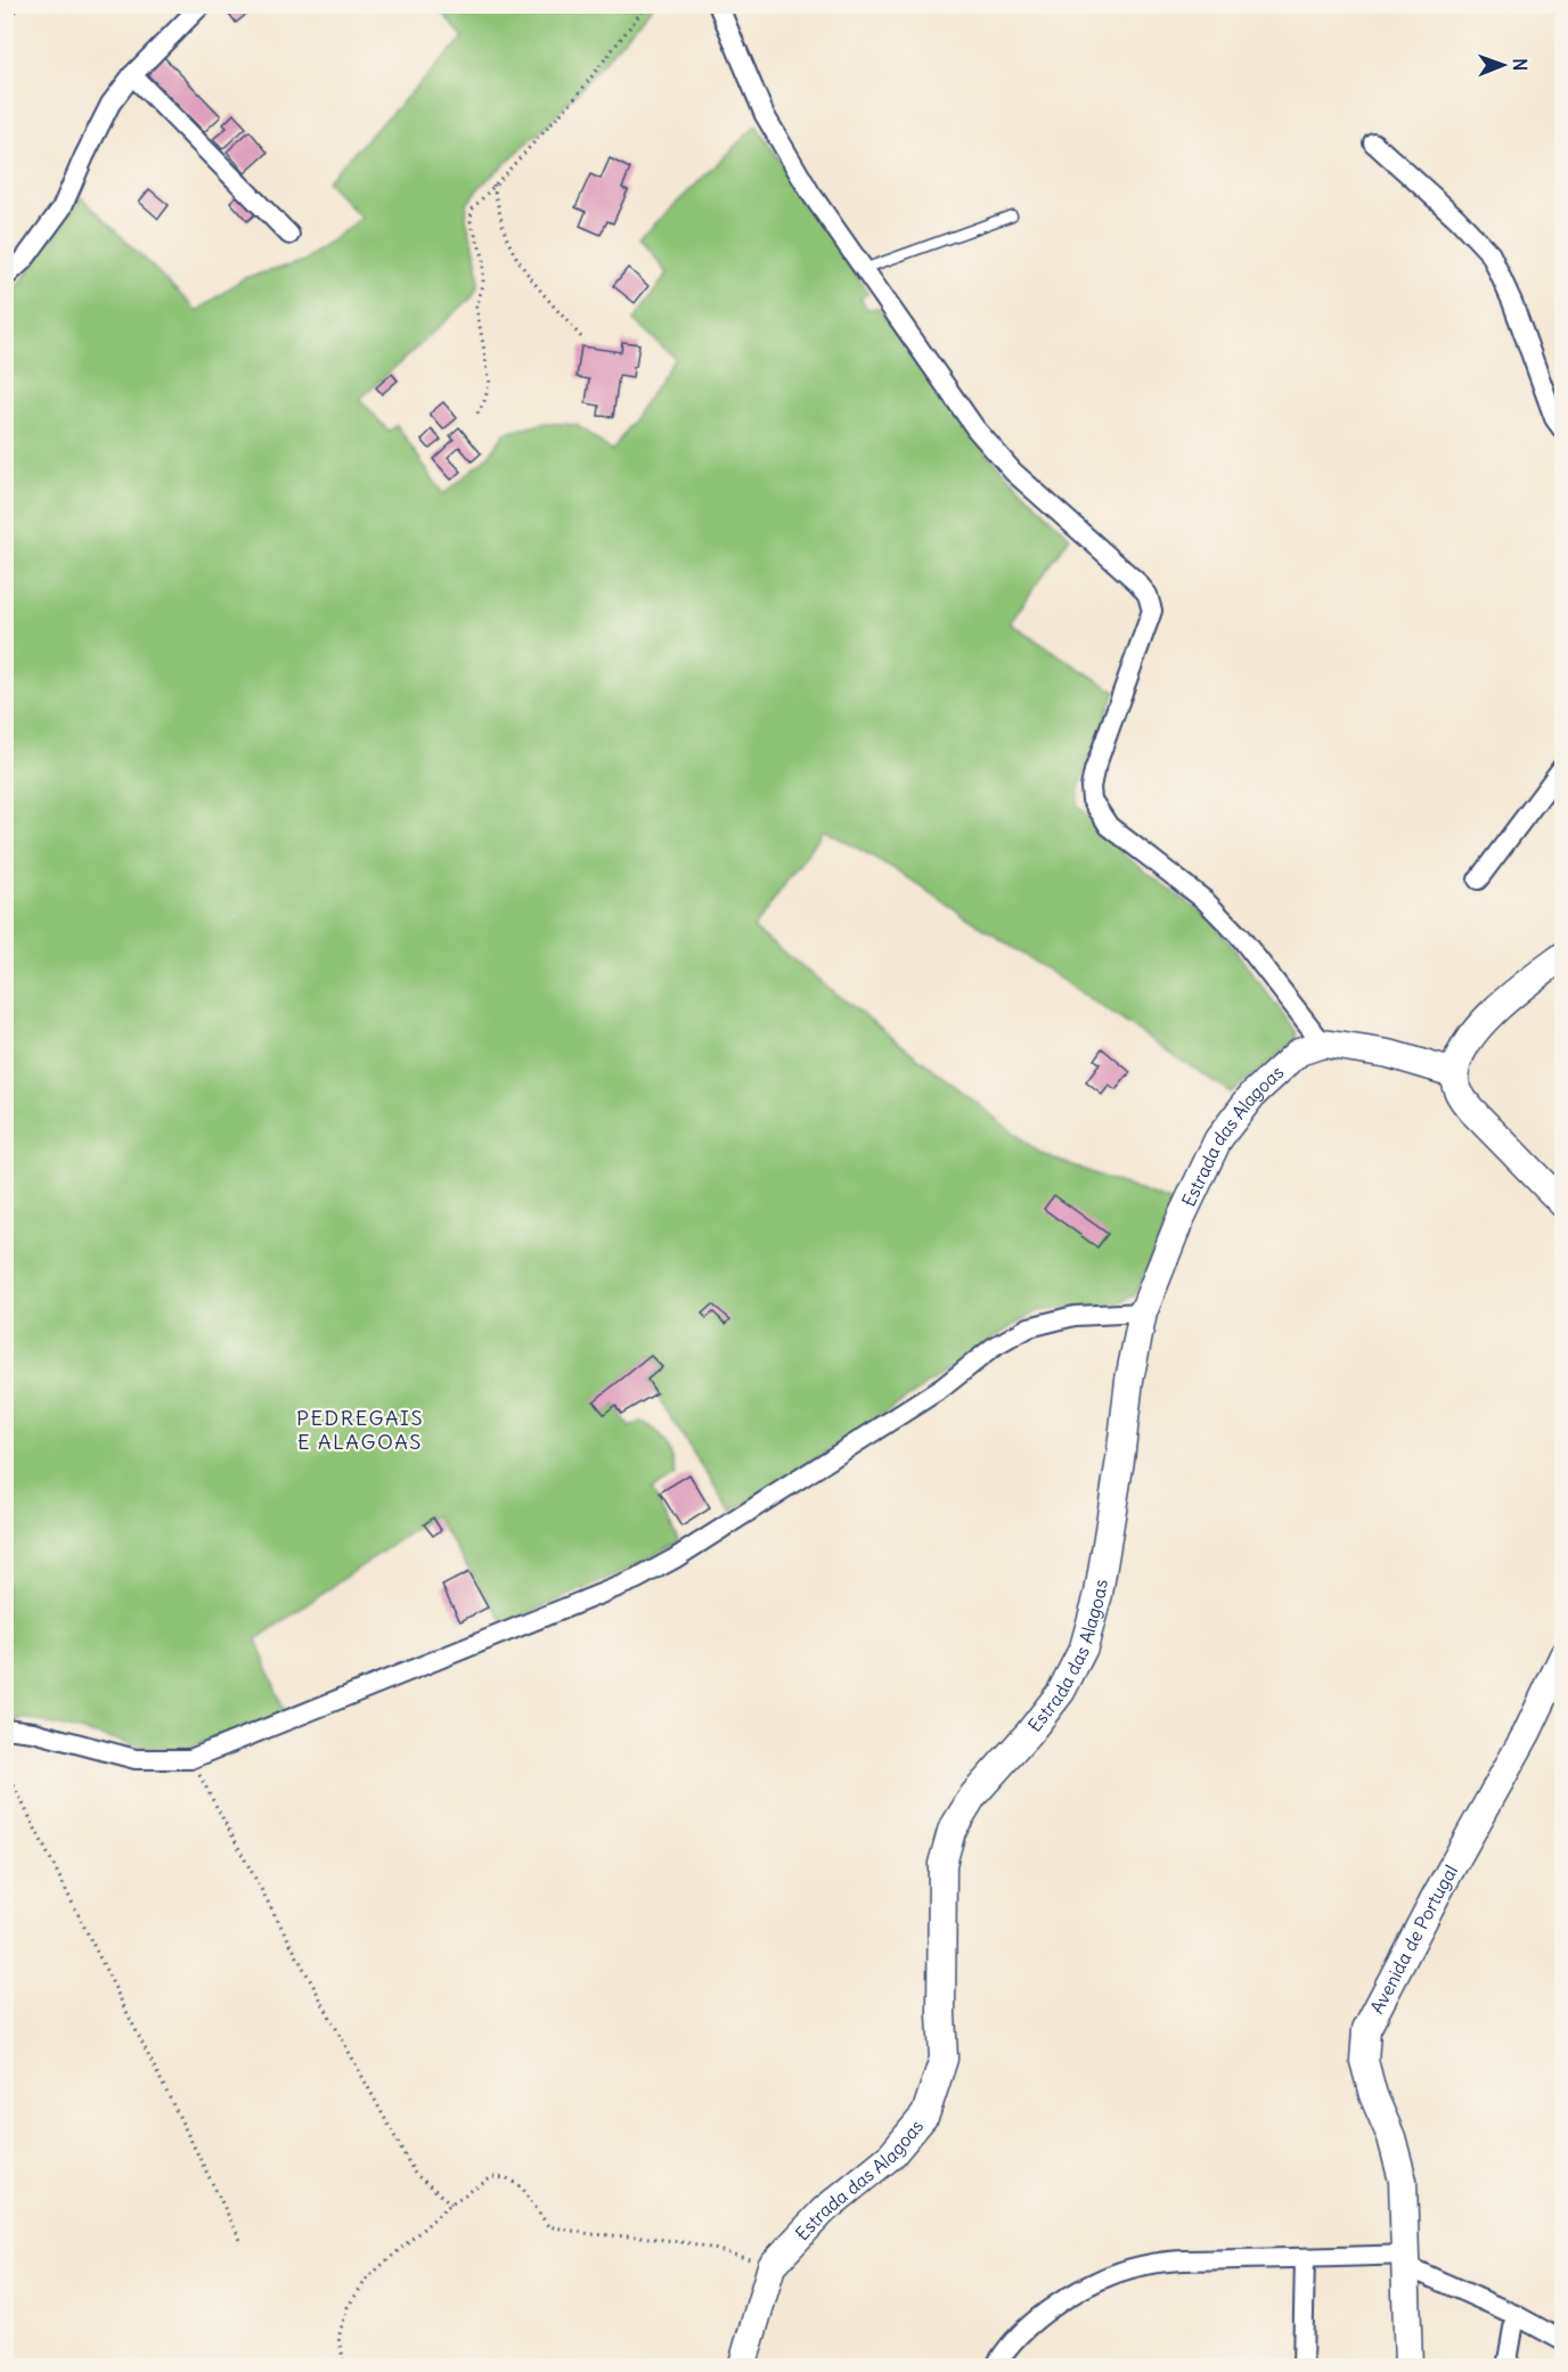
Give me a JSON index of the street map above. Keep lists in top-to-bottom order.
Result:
{
  "streets": {
    "street": ["Estrada das Alagoas", "Avenida de Portugal"]
  },
  "districts": ["PEDREGAIS E ALAGOAS"],
  "north": "right"
}
